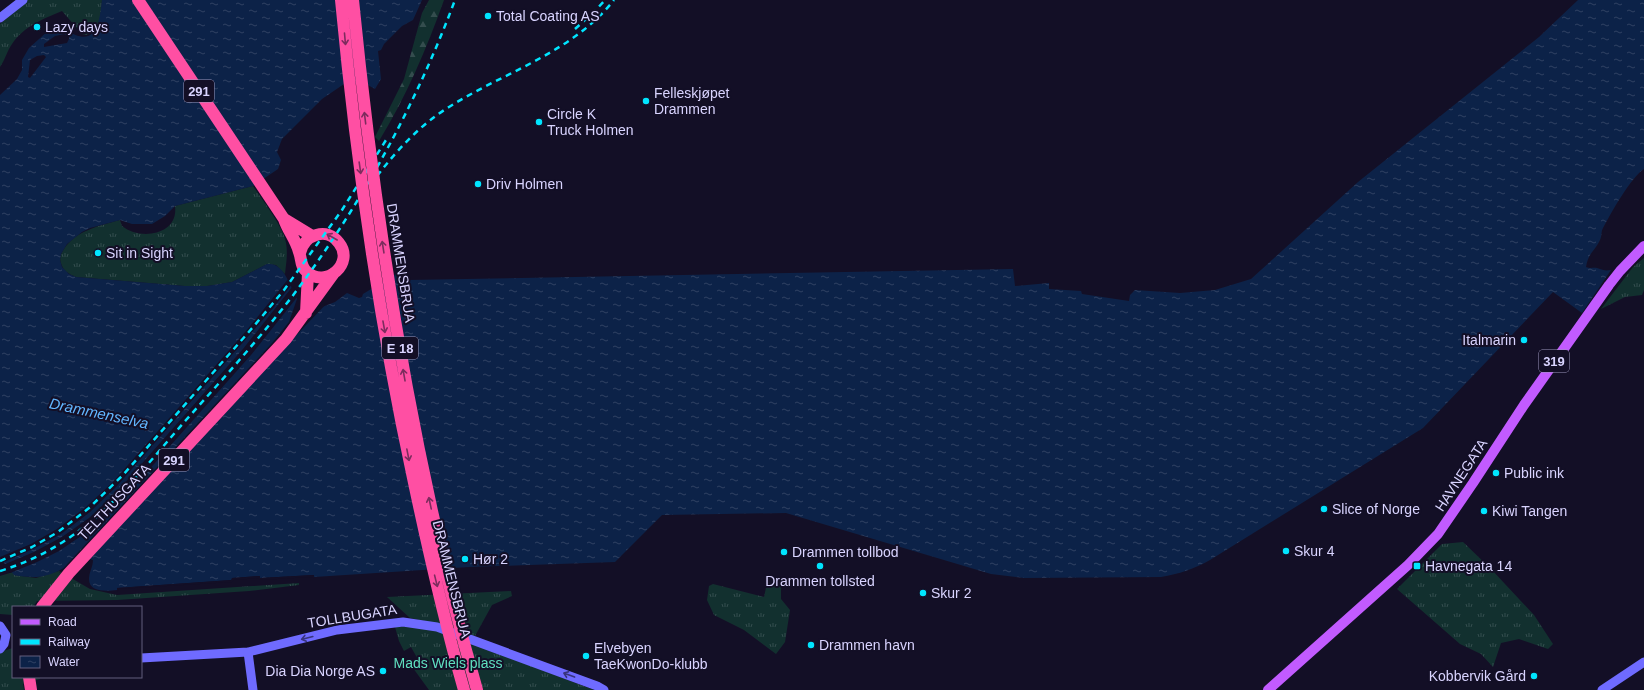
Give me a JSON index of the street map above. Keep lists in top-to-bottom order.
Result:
{
  "streets": {
    "highway": [
      "291",
      "DRAMMENSBRUA",
      "E 18",
      "TELTHUSGATA"
    ],
    "main road": ["319", "HAVNEGATA", "TOLLBUGATA"]
  },
  "crossings": [
    ["291", "TELTHUSGATA"]
  ],
  "one_way": ["TOLLBUGATA"],
  "water": ["Drammenselva"],
  "parks": ["Mads Wiels plass"],
  "places": {
    "other": [
      "Total Coating AS",
      "Lazy days",
      "Felleskjøpet Drammen",
      "Circle K Truck Holmen",
      "Driv Holmen",
      "Sit in Sight",
      "Italmarin",
      "Public ink",
      "Slice of Norge",
      "Kiwi Tangen",
      "Skur 4",
      "Drammen tollbod",
      "Hør 2",
      "Drammen tollsted",
      "Skur 2",
      "Drammen havn",
      "Elvebyen TaeKwonDo-klubb",
      "Dia Dia Norge AS",
      "Kobbervik Gård"
    ],
    "transit": ["Havnegata 14"]
  },
  "legend": ["Road", "Railway", "Water"]
}
